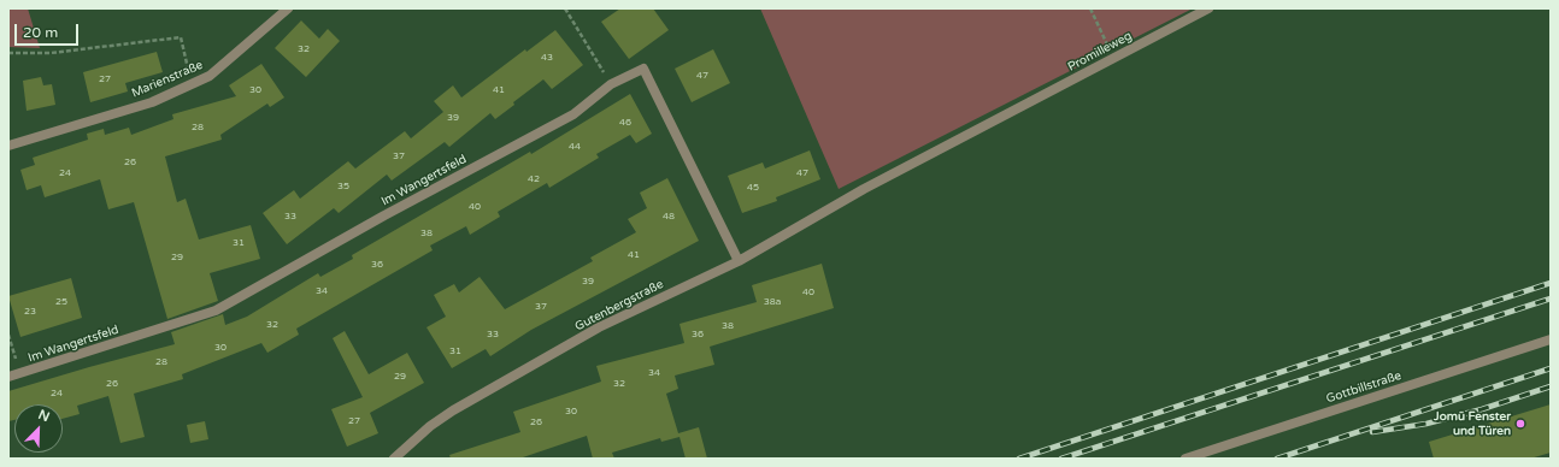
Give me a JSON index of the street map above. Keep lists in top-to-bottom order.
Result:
{
  "streets": {
    "street": [
      "Promilleweg",
      "Marienstraße",
      "Im Wangertsfeld",
      "Gutenbergstraße",
      "Gottbillstraße"
    ]
  },
  "crossings": [
    ["Promilleweg", "Gutenbergstraße"],
    ["Im Wangertsfeld", "Gutenbergstraße"]
  ],
  "places": ["Jomü Fenster und Türen"],
  "house_numbers": [
    "32",
    "43",
    "47",
    "27",
    "30",
    "41",
    "39",
    "46",
    "28",
    "44",
    "37",
    "26",
    "24",
    "47",
    "42",
    "35",
    "45",
    "40",
    "33",
    "48",
    "38",
    "31",
    "41",
    "29",
    "36",
    "39",
    "34",
    "40",
    "25",
    "38a",
    "37",
    "23",
    "32",
    "38",
    "33",
    "36",
    "30",
    "31",
    "28",
    "34",
    "29",
    "26",
    "32",
    "24",
    "30",
    "27",
    "26"
  ],
  "scale_bar": "20 m",
  "north": "top right"
}
